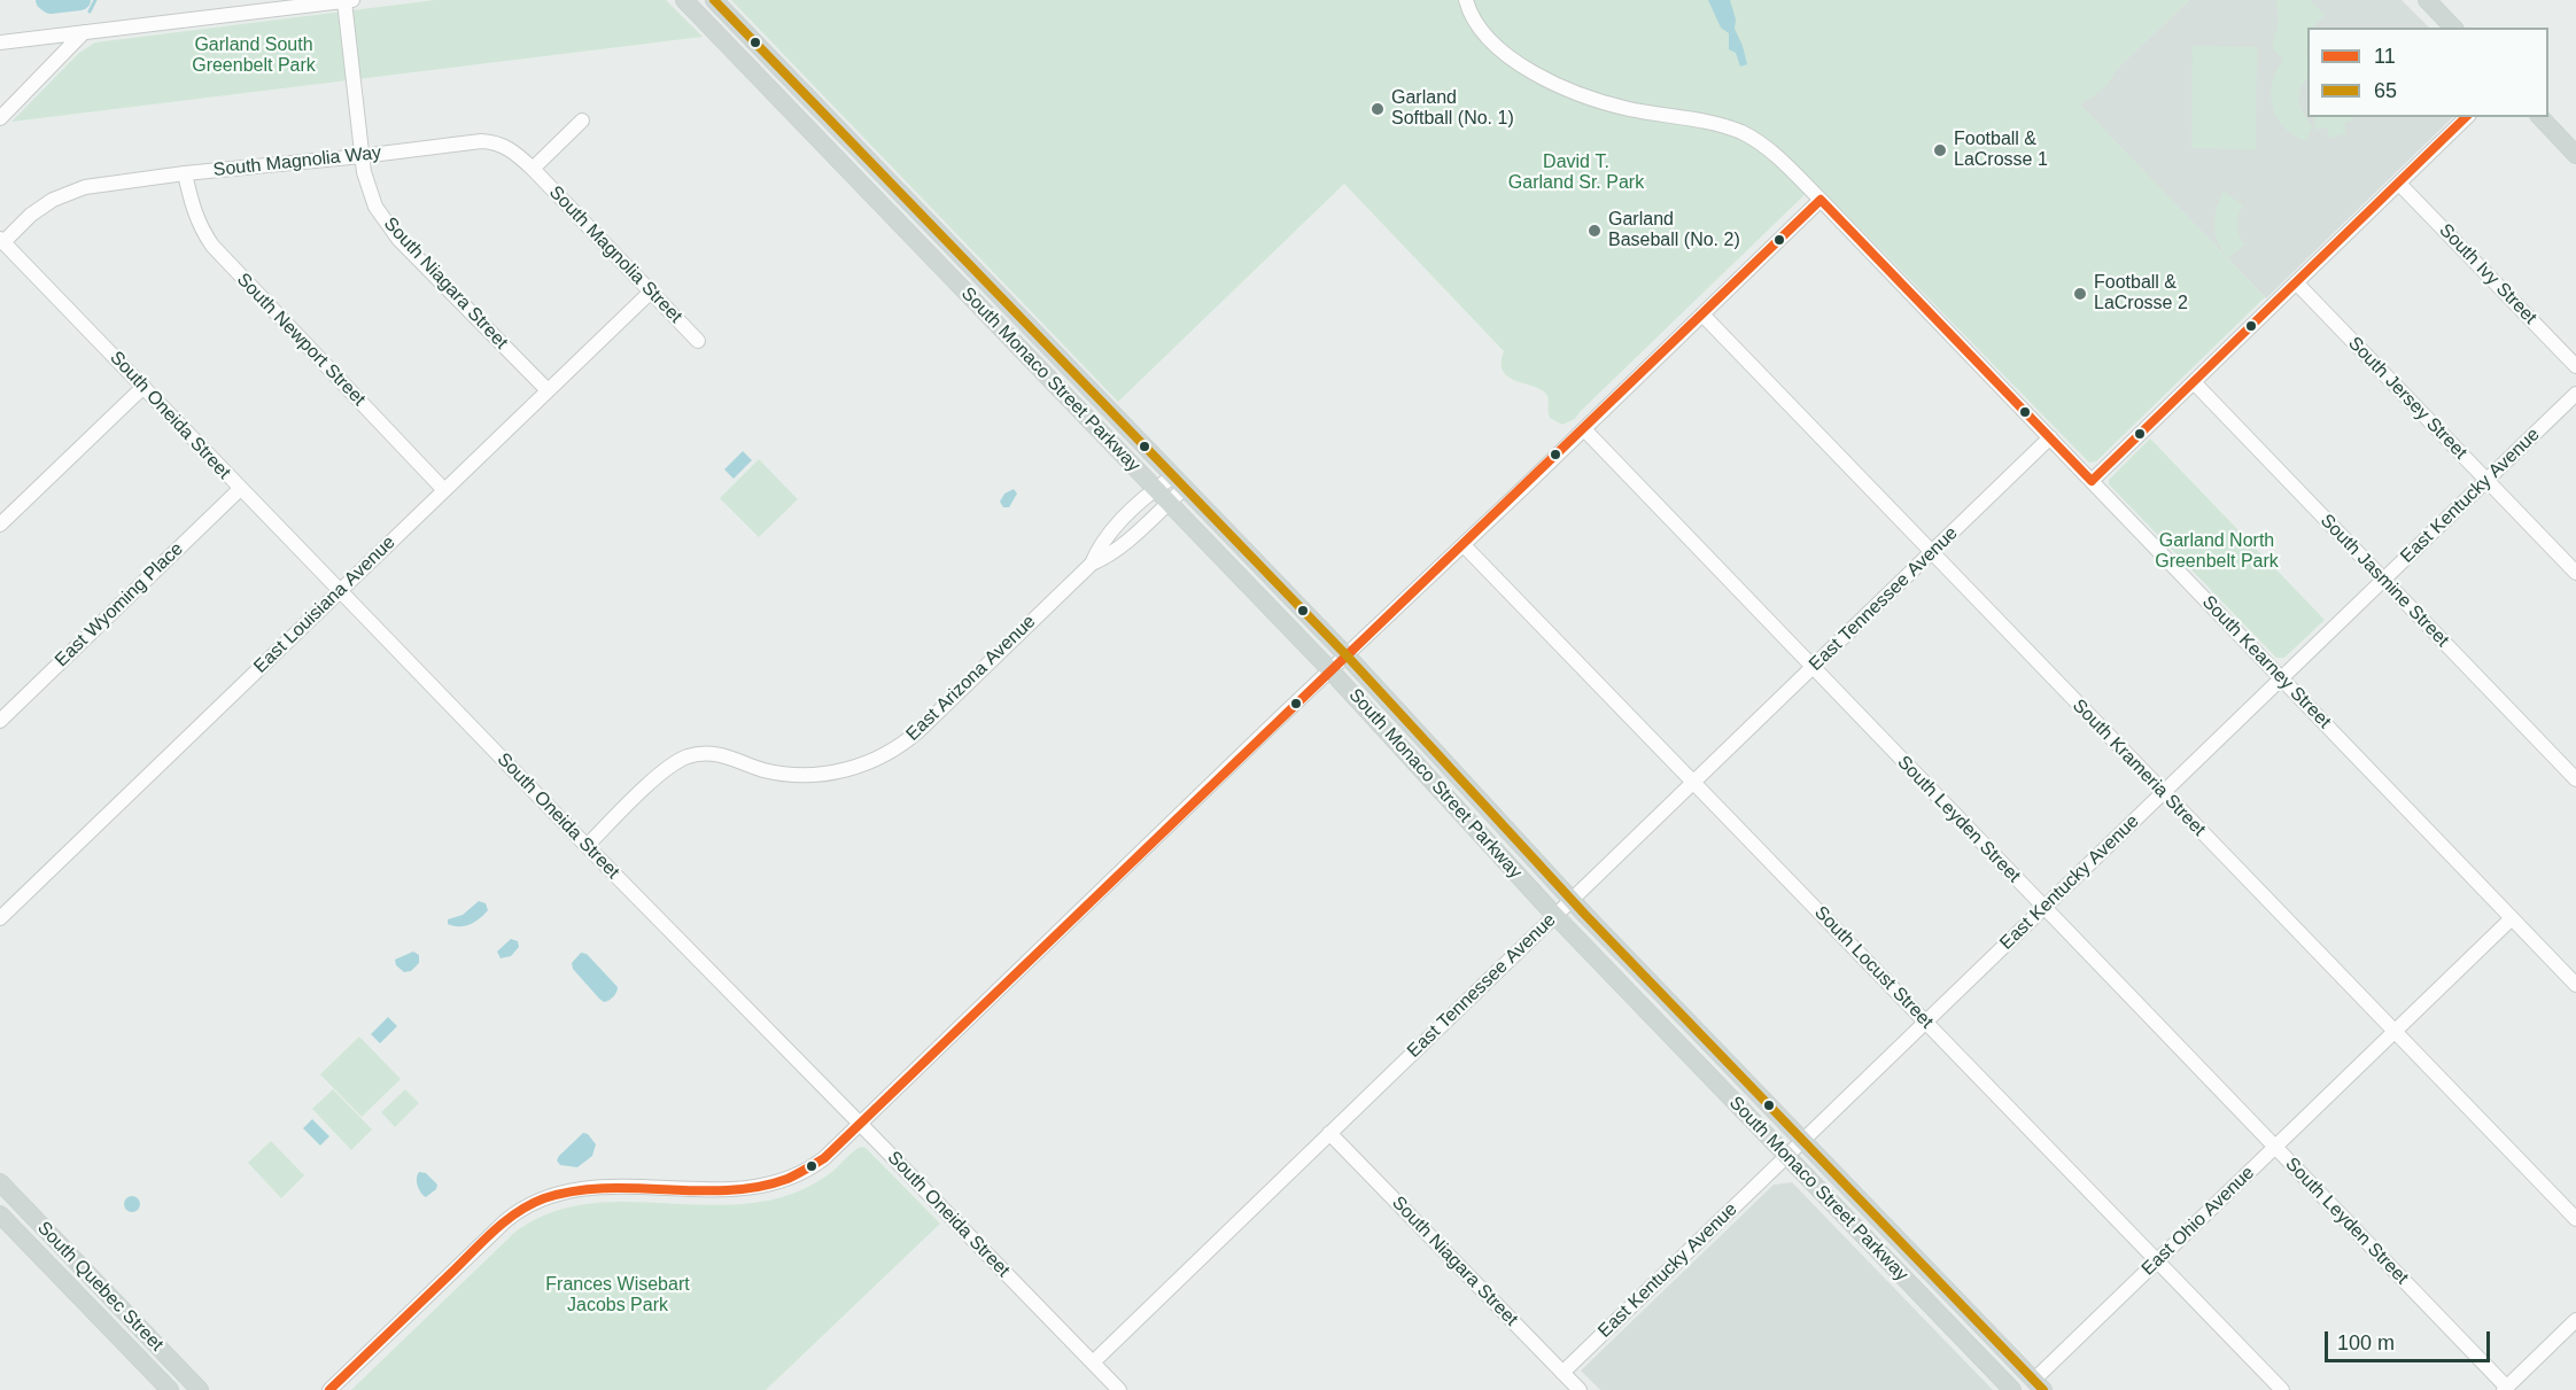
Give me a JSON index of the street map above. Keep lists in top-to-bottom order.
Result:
{
  "streets": {
    "main road": ["South Monaco Street Parkway", "South Quebec Street"],
    "street": [
      "South Magnolia Way",
      "South Magnolia Street",
      "South Ivy Street",
      "South Niagara Street",
      "South Newport Street",
      "South Jersey Street",
      "South Oneida Street",
      "East Kentucky Avenue",
      "South Jasmine Street",
      "East Tennessee Avenue",
      "East Wyoming Place",
      "East Louisiana Avenue",
      "South Kearney Street",
      "East Arizona Avenue",
      "South Krameria Street",
      "South Leyden Street",
      "South Locust Street",
      "East Ohio Avenue"
    ]
  },
  "crossings": [
    ["South Magnolia Way", "South Magnolia Street"],
    ["South Magnolia Way", "South Niagara Street"],
    ["South Magnolia Way", "South Newport Street"],
    ["South Magnolia Way", "South Oneida Street"],
    ["South Magnolia Street", "East Louisiana Avenue"],
    ["South Niagara Street", "East Kentucky Avenue"],
    ["South Niagara Street", "East Tennessee Avenue"],
    ["South Niagara Street", "East Louisiana Avenue"],
    ["South Newport Street", "East Louisiana Avenue"],
    ["South Monaco Street Parkway", "East Kentucky Avenue"],
    ["South Monaco Street Parkway", "East Tennessee Avenue"],
    ["South Monaco Street Parkway", "East Arizona Avenue"],
    ["South Monaco Street Parkway", "East Ohio Avenue"],
    ["South Jersey Street", "East Kentucky Avenue"],
    ["South Oneida Street", "East Tennessee Avenue"],
    ["South Oneida Street", "East Wyoming Place"],
    ["South Oneida Street", "East Louisiana Avenue"],
    ["South Oneida Street", "East Arizona Avenue"],
    ["East Kentucky Avenue", "South Jasmine Street"],
    ["East Kentucky Avenue", "South Kearney Street"],
    ["East Kentucky Avenue", "South Krameria Street"],
    ["East Kentucky Avenue", "South Leyden Street"],
    ["East Kentucky Avenue", "South Locust Street"],
    ["East Tennessee Avenue", "South Kearney Street"],
    ["East Tennessee Avenue", "South Krameria Street"],
    ["East Tennessee Avenue", "South Leyden Street"],
    ["East Tennessee Avenue", "South Locust Street"],
    ["South Kearney Street", "East Ohio Avenue"],
    ["South Krameria Street", "East Ohio Avenue"],
    ["South Leyden Street", "East Ohio Avenue"],
    ["South Locust Street", "East Ohio Avenue"]
  ],
  "parks": [
    "Garland South Greenbelt Park",
    "David T. Garland Sr. Park",
    "Garland North Greenbelt Park",
    "Frances Wisebart Jacobs Park"
  ],
  "places": [
    "Garland Softball (No. 1)",
    "Football & LaCrosse 1",
    "Garland Baseball (No. 2)",
    "Football & LaCrosse 2"
  ],
  "lines": ["transit line 65", "transit line 11"],
  "legend": ["11", "65"],
  "scale_bar": "100 m"
}
